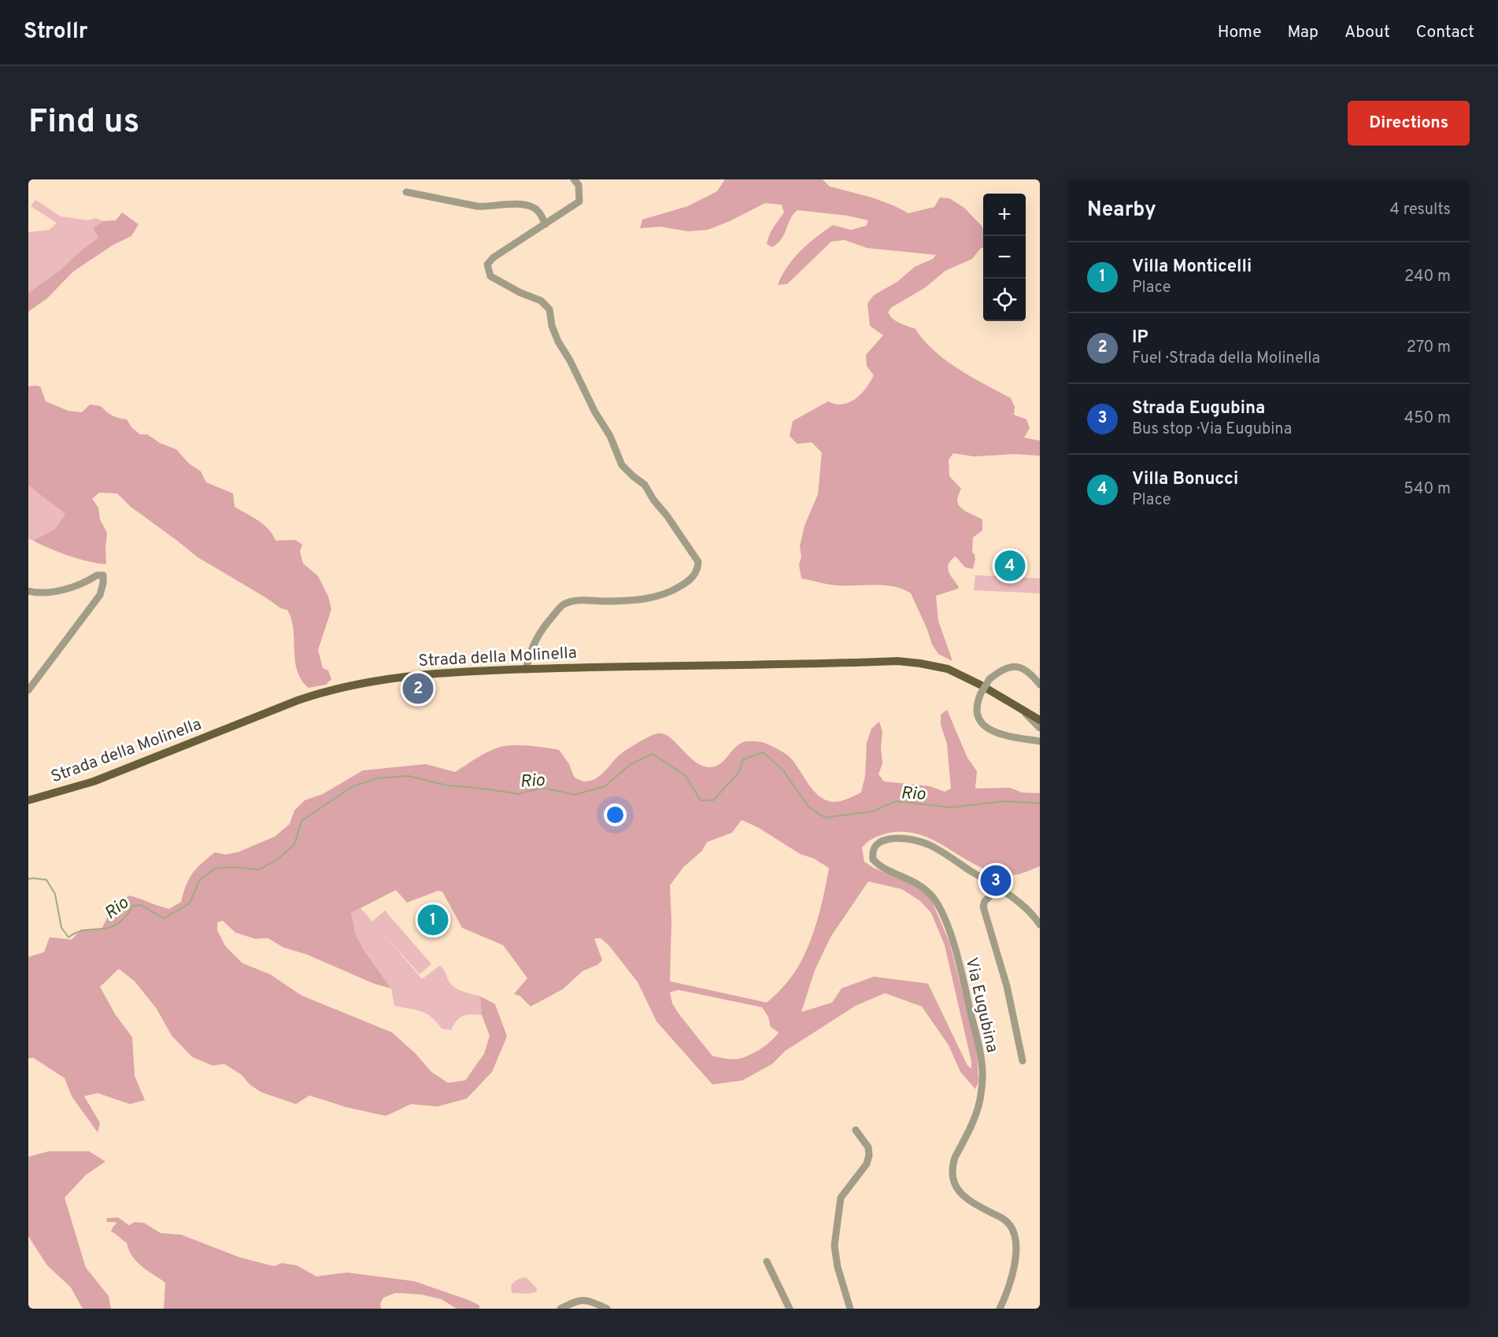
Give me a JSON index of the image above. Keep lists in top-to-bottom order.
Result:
{
  "streets": {
    "main road": ["Strada della Molinella"],
    "street": ["Via Eugubina"]
  },
  "water": ["Rio"],
  "page": {
    "header": "Strollr",
    "nav": [
      "Home",
      "Map",
      "About",
      "Contact"
    ],
    "buttons": "Directions",
    "title": "Find us",
    "heading": ["Nearby", "4 results"],
    "map_buttons": ["+", "−"],
    "list": [
      {
        "mark": "1",
        "name": "Villa Monticelli",
        "note": "Place",
        "value": "240 m"
      },
      {
        "mark": "2",
        "name": "IP",
        "note": "Fuel · Strada della Molinella",
        "value": "270 m"
      },
      {
        "mark": "3",
        "name": "Strada Eugubina",
        "note": "Bus stop · Via Eugubina",
        "value": "450 m"
      },
      {
        "mark": "4",
        "name": "Villa Bonucci",
        "note": "Place",
        "value": "540 m"
      }
    ],
    "pins": [
      "4",
      "2",
      "3",
      "1"
    ]
  }
}
